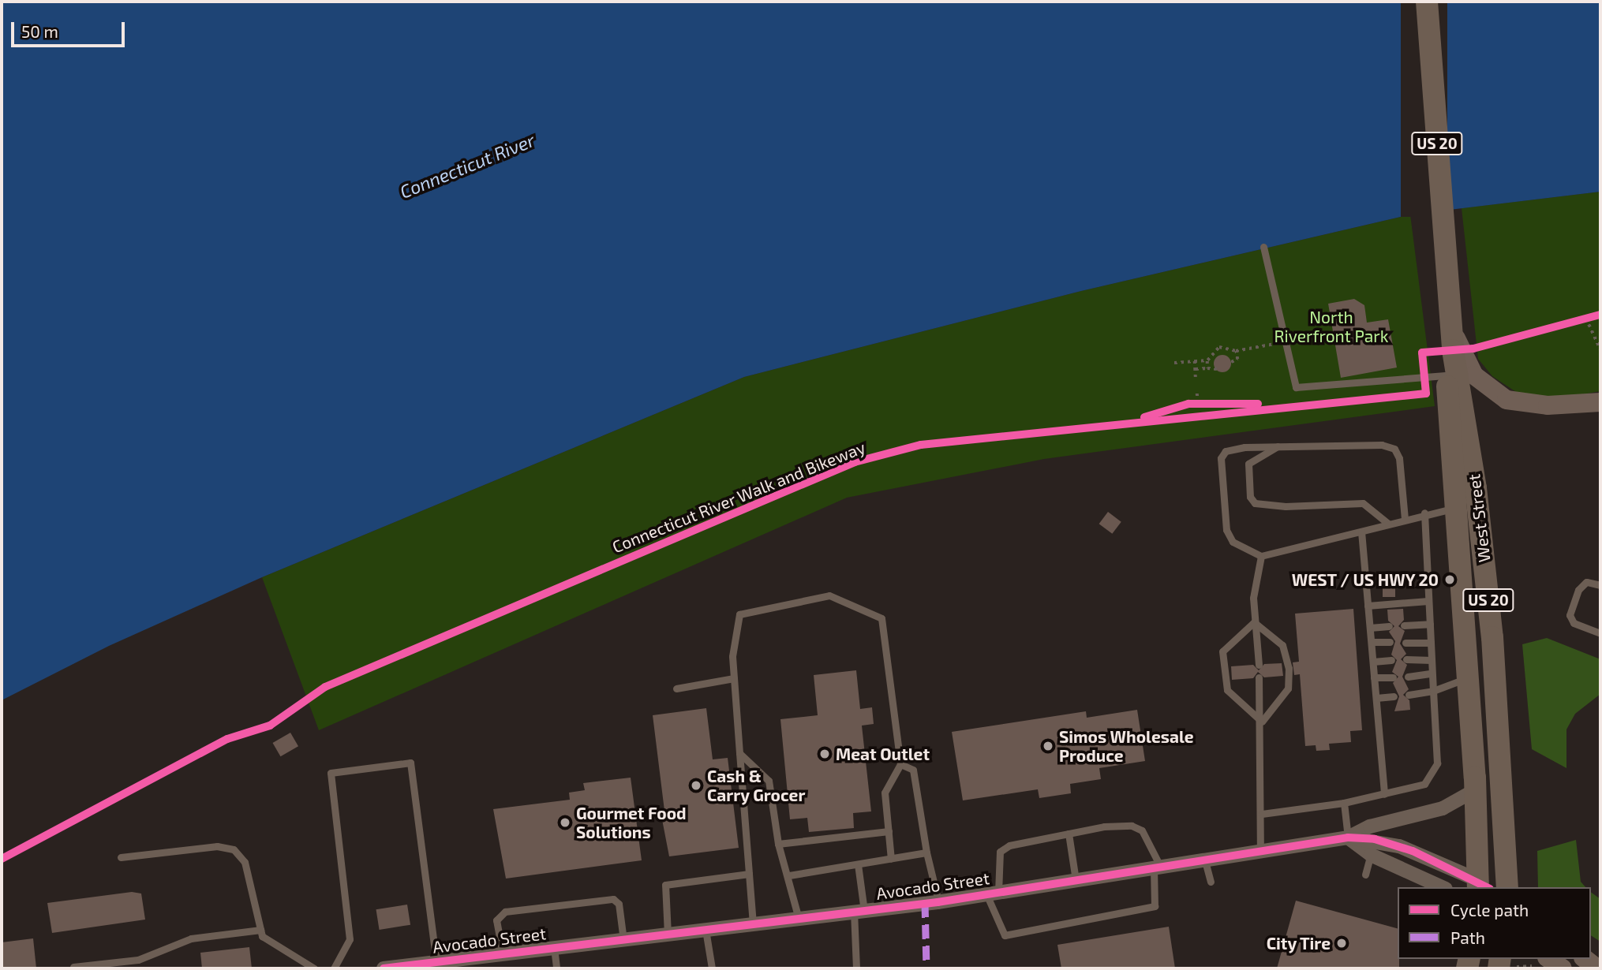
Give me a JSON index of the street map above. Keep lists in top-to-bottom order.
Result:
{
  "streets": {
    "main road": ["US 20", "West Street"],
    "street": ["Avocado Street"],
    "cycle path": ["Connecticut River Walk and Bikeway"]
  },
  "crossings": [
    ["West Street", "Avocado Street"]
  ],
  "water": ["Connecticut River"],
  "parks": ["North Riverfront Park"],
  "places": [
    "WEST / US HWY 20",
    "Simos Wholesale Produce",
    "Meat Outlet",
    "Cash & Carry Grocer",
    "Gourmet Food Solutions",
    "City Tire"
  ],
  "legend": ["Cycle path", "Path"],
  "scale_bar": "50 m"
}
